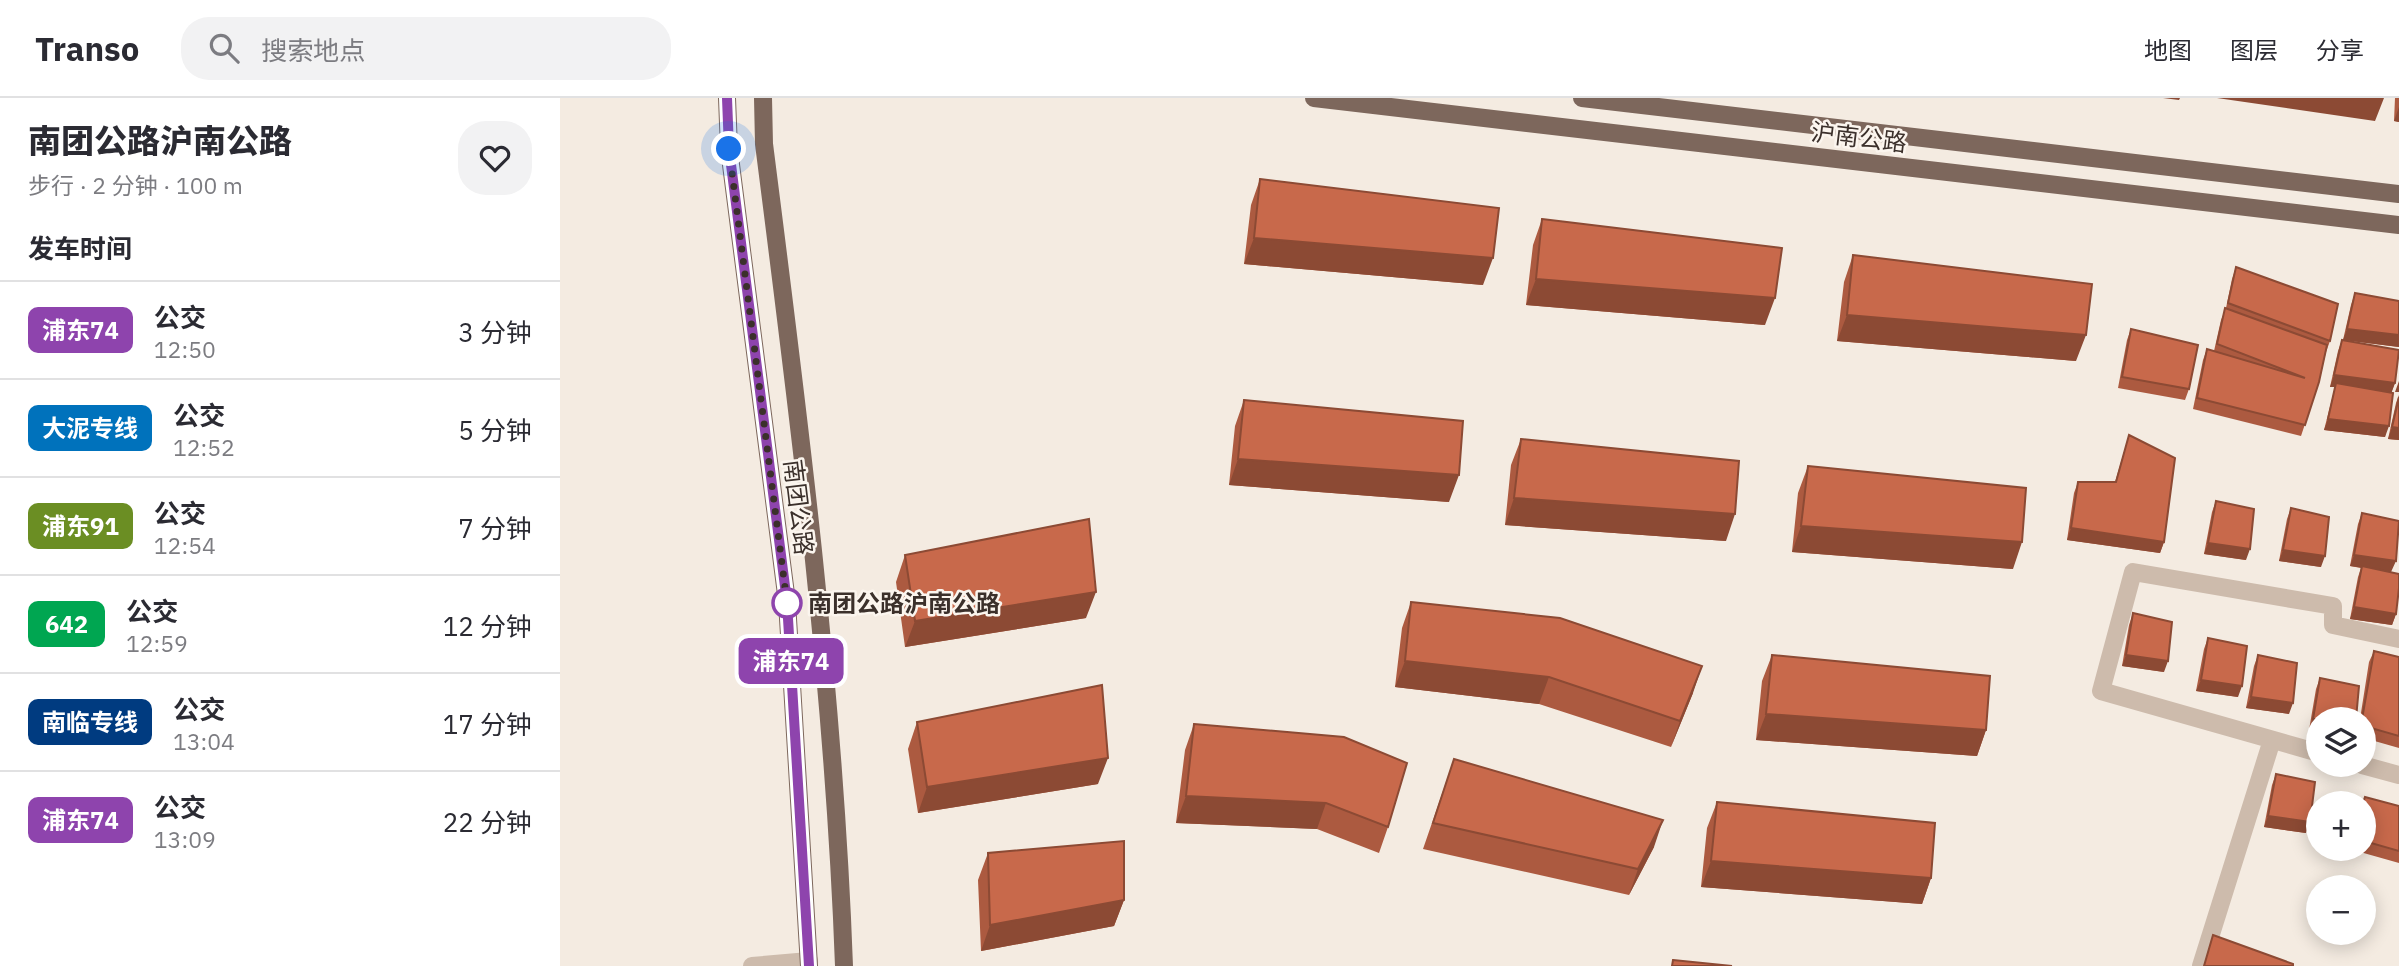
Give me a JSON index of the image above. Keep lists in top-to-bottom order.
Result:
{
  "streets": {
    "main road": ["沪南公路", "南团公路"]
  },
  "places": ["南团公路沪南公路"],
  "lines": ["bus line 浦东74"],
  "page": {
    "header": "Transo",
    "search": "搜索地点",
    "nav": ["地图", "图层", "分享"],
    "heading": [
      ["南团公路沪南公路", "步行 · 2 分钟 · 100 m"],
      "发车时间"
    ],
    "on_map": "浦东74",
    "list": [
      {
        "mark": "浦东74",
        "name": "公交",
        "note": "12:50",
        "value": "3 分钟"
      },
      {
        "mark": "大泥专线",
        "name": "公交",
        "note": "12:52",
        "value": "5 分钟"
      },
      {
        "mark": "浦东91",
        "name": "公交",
        "note": "12:54",
        "value": "7 分钟"
      },
      {
        "mark": "642",
        "name": "公交",
        "note": "12:59",
        "value": "12 分钟"
      },
      {
        "mark": "南临专线",
        "name": "公交",
        "note": "13:04",
        "value": "17 分钟"
      },
      {
        "mark": "浦东74",
        "name": "公交",
        "note": "13:09",
        "value": "22 分钟"
      }
    ],
    "map_buttons": ["+", "−"]
  }
}
